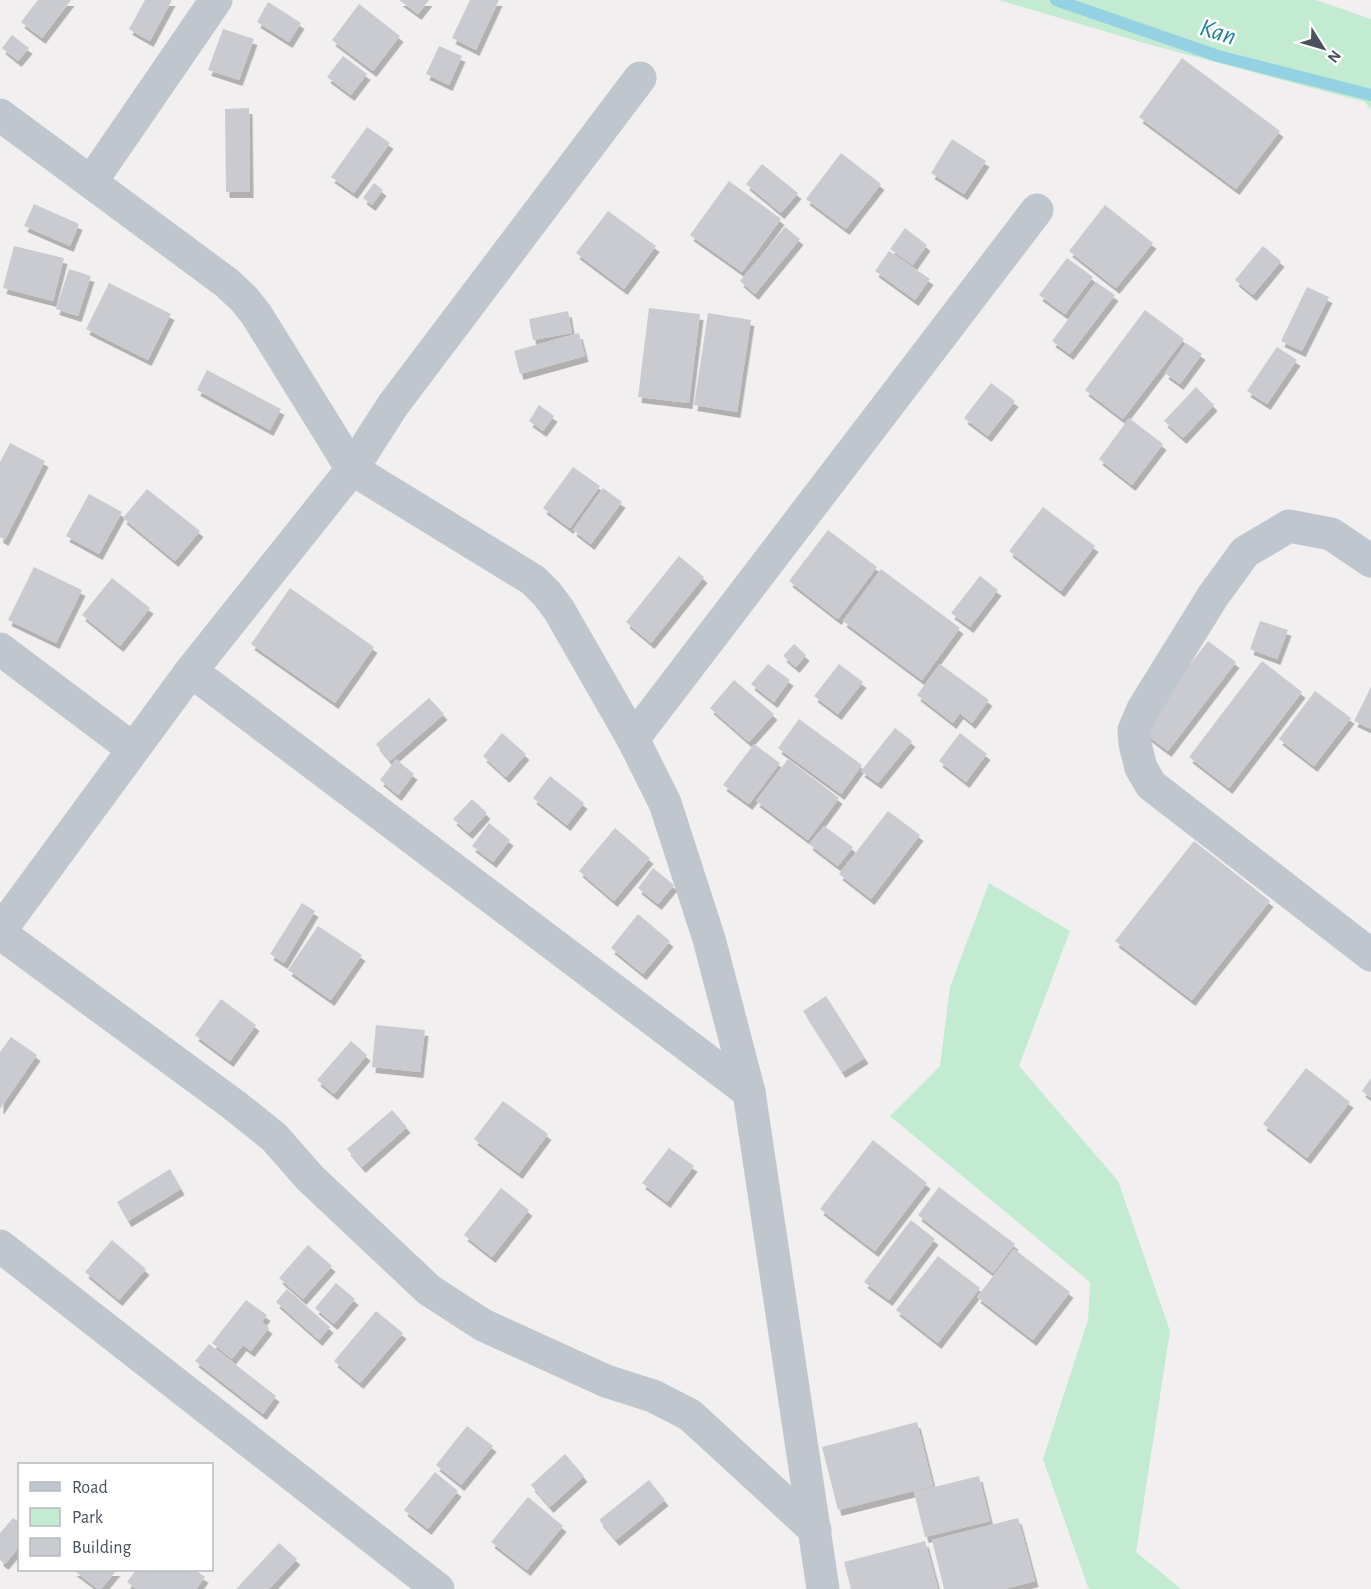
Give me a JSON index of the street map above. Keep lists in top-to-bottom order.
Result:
{
  "water": ["Kan"],
  "legend": ["Road", "Park", "Building"],
  "north": "bottom right"
}
